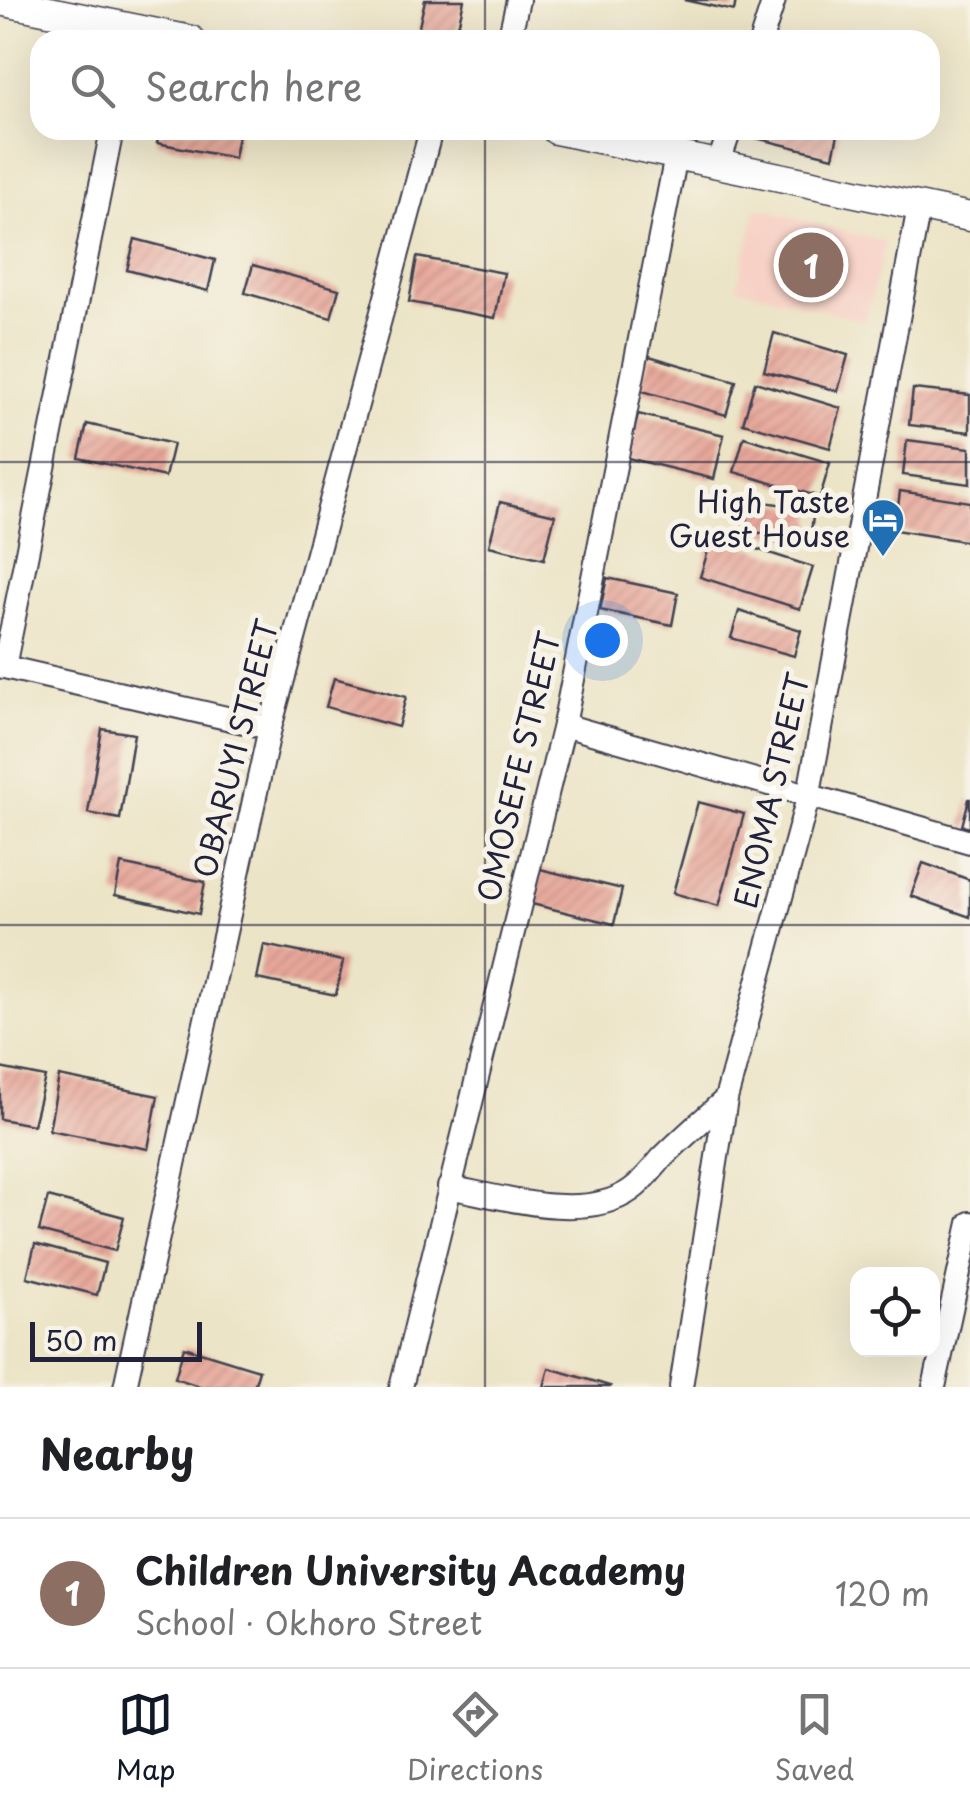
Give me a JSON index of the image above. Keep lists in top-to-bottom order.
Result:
{
  "streets": {
    "street": ["OBARUYI STREET", "OMOSEFE STREET", "ENOMA STREET"]
  },
  "places": {
    "hotel": ["High Taste Guest House"]
  },
  "scale_bar": "50 m",
  "page": {
    "search": "Search here",
    "pins": "1",
    "scale": "50 m",
    "heading": "Nearby",
    "list": [
      {
        "mark": "1",
        "name": "Children University Academy",
        "note": "School · Okhoro Street",
        "value": "120 m"
      }
    ],
    "nav": ["Map", "Directions", "Saved"]
  }
}
